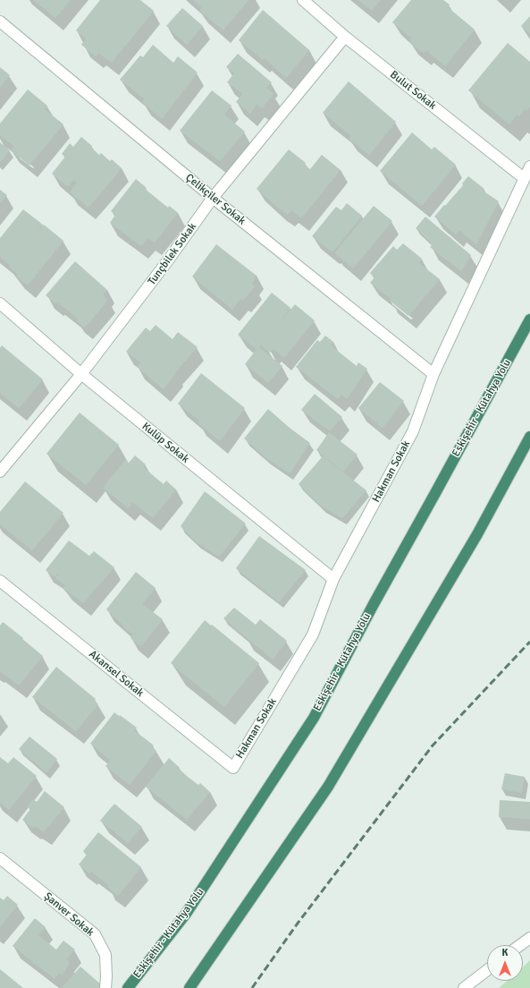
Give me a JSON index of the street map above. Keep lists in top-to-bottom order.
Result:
{
  "streets": {
    "highway": ["Eskişehir - Kütahya Yolu"],
    "street": [
      "Bulut Sokak",
      "Çelikçiler Sokak",
      "Tunçbilek Sokak",
      "Kulüp Sokak",
      "Hakman Sokak",
      "Akansel Sokak",
      "Şanver Sokak"
    ]
  },
  "crossings": [
    ["Bulut Sokak", "Tunçbilek Sokak"],
    ["Bulut Sokak", "Hakman Sokak"],
    ["Çelikçiler Sokak", "Tunçbilek Sokak"],
    ["Çelikçiler Sokak", "Hakman Sokak"],
    ["Tunçbilek Sokak", "Kulüp Sokak"],
    ["Kulüp Sokak", "Hakman Sokak"],
    ["Hakman Sokak", "Akansel Sokak"]
  ],
  "north": "top"
}
